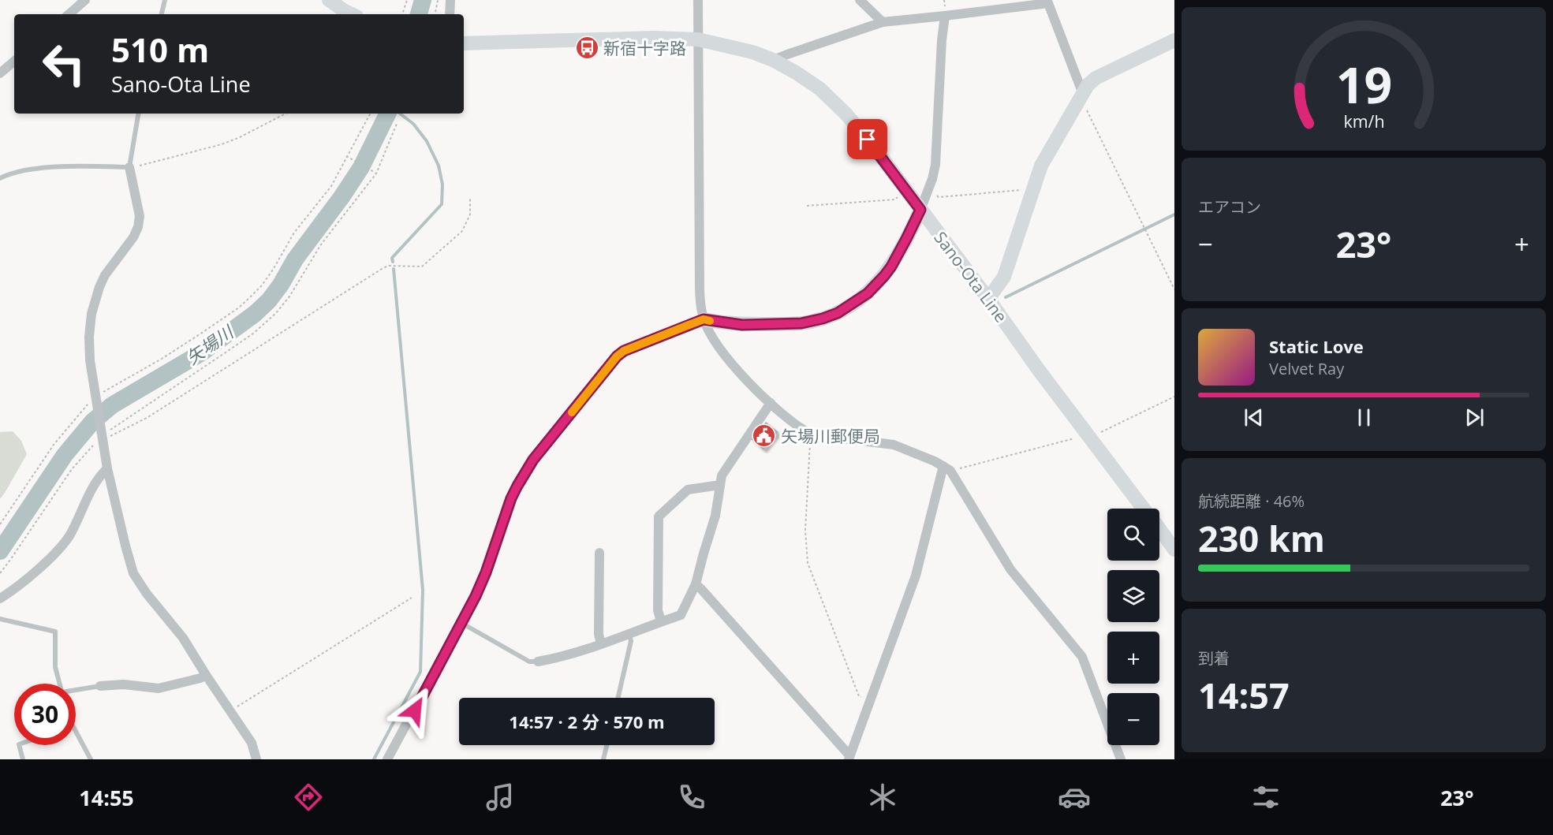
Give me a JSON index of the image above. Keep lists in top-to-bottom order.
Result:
{
  "streets": {
    "main road": ["Sano-Ota Line"]
  },
  "water": ["矢場川"],
  "places": {
    "bus stop": ["新宿十字路"],
    "public building": ["矢場川郵便局"]
  },
  "page": {
    "turn": ["510 m", "Sano-Ota Line"],
    "tile": [
      "エアコン",
      ["航続距離 · 46%", "230 km"],
      ["到着", "14:57"]
    ],
    "heat": ["−", "23°", "+"],
    "song": ["Static Love", "Velvet Ray"],
    "map_buttons": ["+", "−"],
    "limit": "30",
    "trip": "14:57 · 2 分 · 570 m",
    "tabs": ["14:55", "23°"],
    "gauge": ["19", "km/h"]
  }
}
